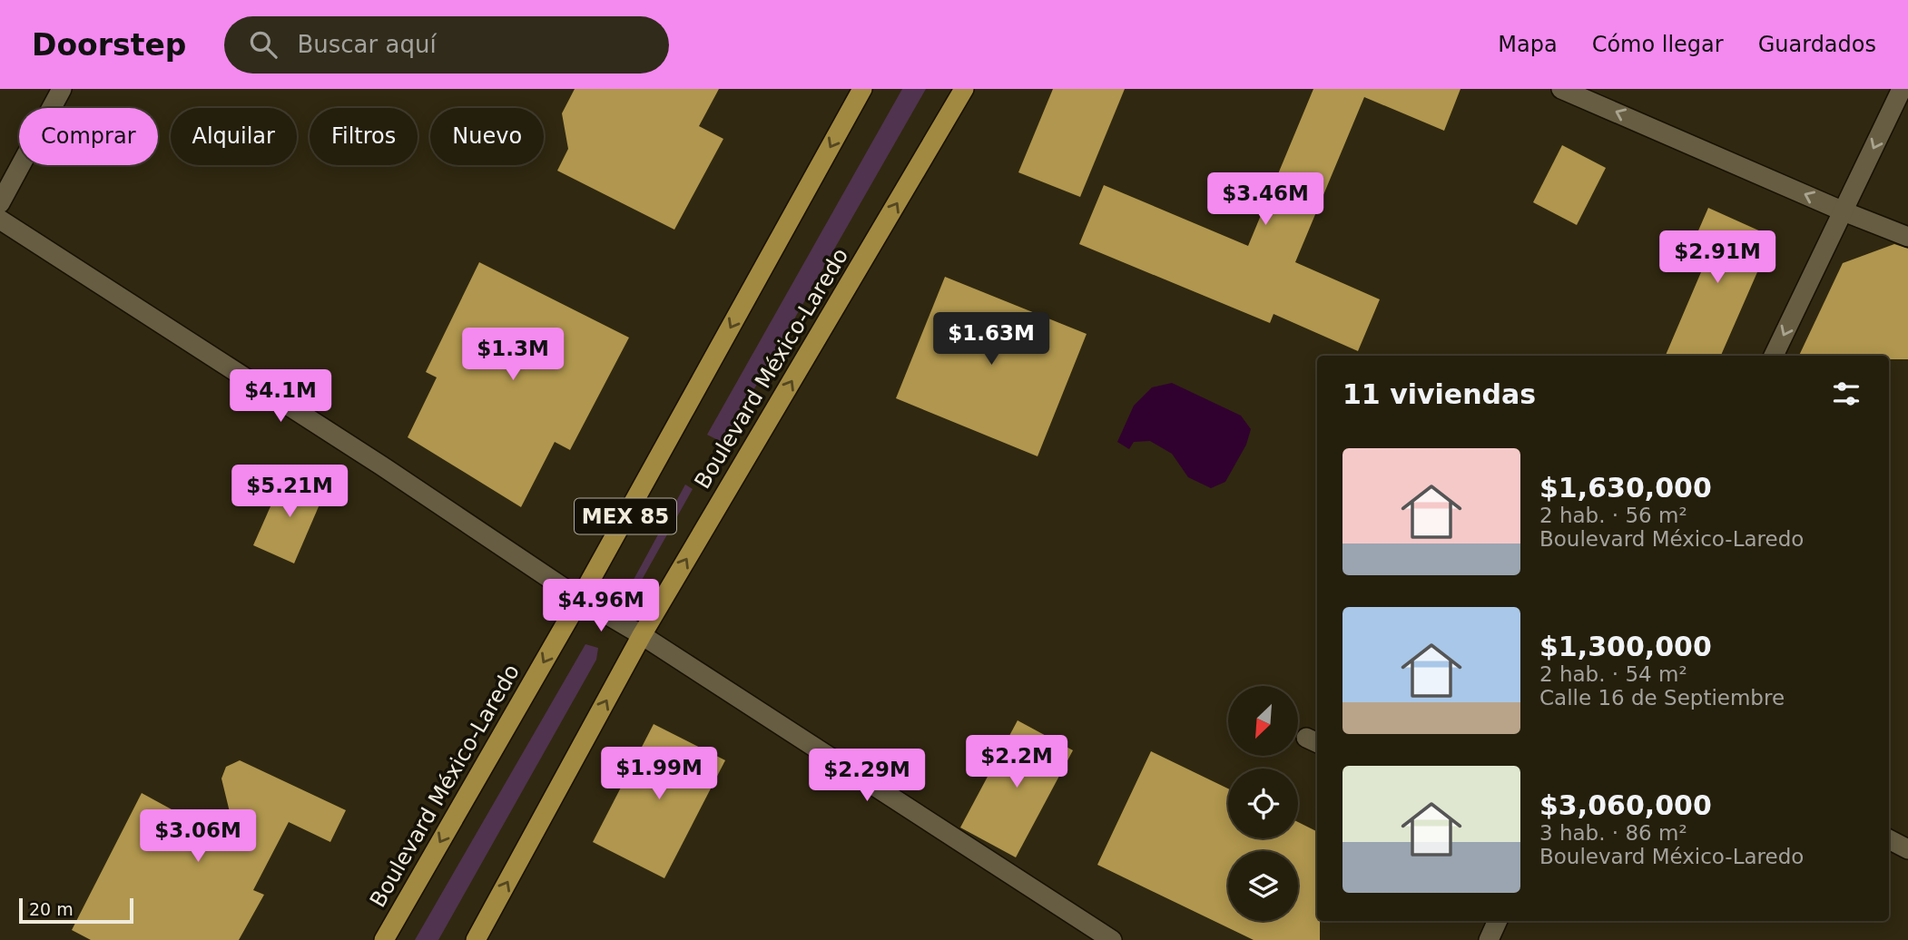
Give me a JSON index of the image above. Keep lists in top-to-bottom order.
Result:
{
  "streets": {
    "main road": ["Boulevard México-Laredo", "MEX 85"]
  },
  "scale_bar": "20 m",
  "north": "bottom left",
  "page": {
    "header": "Doorstep",
    "search": "Buscar aquí",
    "nav": ["Mapa", "Cómo llegar", "Guardados"],
    "chip": [
      "Comprar",
      "Alquilar",
      "Filtros",
      "Nuevo"
    ],
    "price": [
      "$3.46M",
      "$2.91M",
      "$1.63M",
      "$1.3M",
      "$4.1M",
      "$5.21M",
      "$4.96M",
      "$2.2M",
      "$1.99M",
      "$2.29M",
      "$3.06M"
    ],
    "heading": "11 viviendas",
    "list": [
      {
        "name": "$1,630,000",
        "note": "2 hab. · 56 m² · Boulevard México-Laredo"
      },
      {
        "name": "$1,300,000",
        "note": "2 hab. · 54 m² · Calle 16 de Septiembre"
      },
      {
        "name": "$3,060,000",
        "note": "3 hab. · 86 m² · Boulevard México-Laredo"
      }
    ],
    "scale": "20 m"
  }
}
